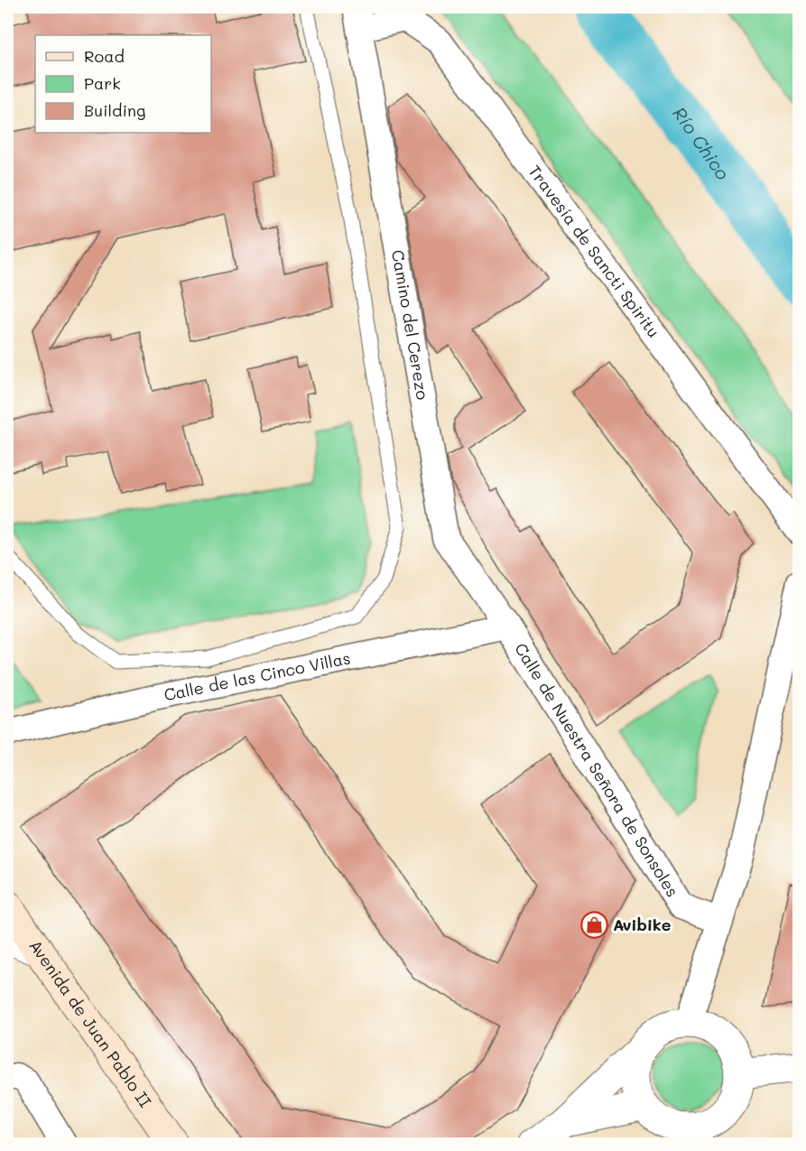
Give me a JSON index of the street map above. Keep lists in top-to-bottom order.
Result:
{
  "streets": {
    "main road": ["Avenida de Juan Pablo II"],
    "street": [
      "Travesía de Sancti Spiritu",
      "Camino del Cerezo",
      "Calle de las Cinco Villas",
      "Calle de Nuestra Señora de Sonsoles"
    ]
  },
  "crossings": [
    ["Travesía de Sancti Spiritu", "Camino del Cerezo"],
    ["Camino del Cerezo", "Calle de las Cinco Villas"],
    ["Camino del Cerezo", "Calle de Nuestra Señora de Sonsoles"],
    ["Calle de las Cinco Villas", "Calle de Nuestra Señora de Sonsoles"]
  ],
  "water": ["Río Chico"],
  "places": {
    "shop": ["Avibike"]
  },
  "legend": ["Road", "Park", "Building"]
}
